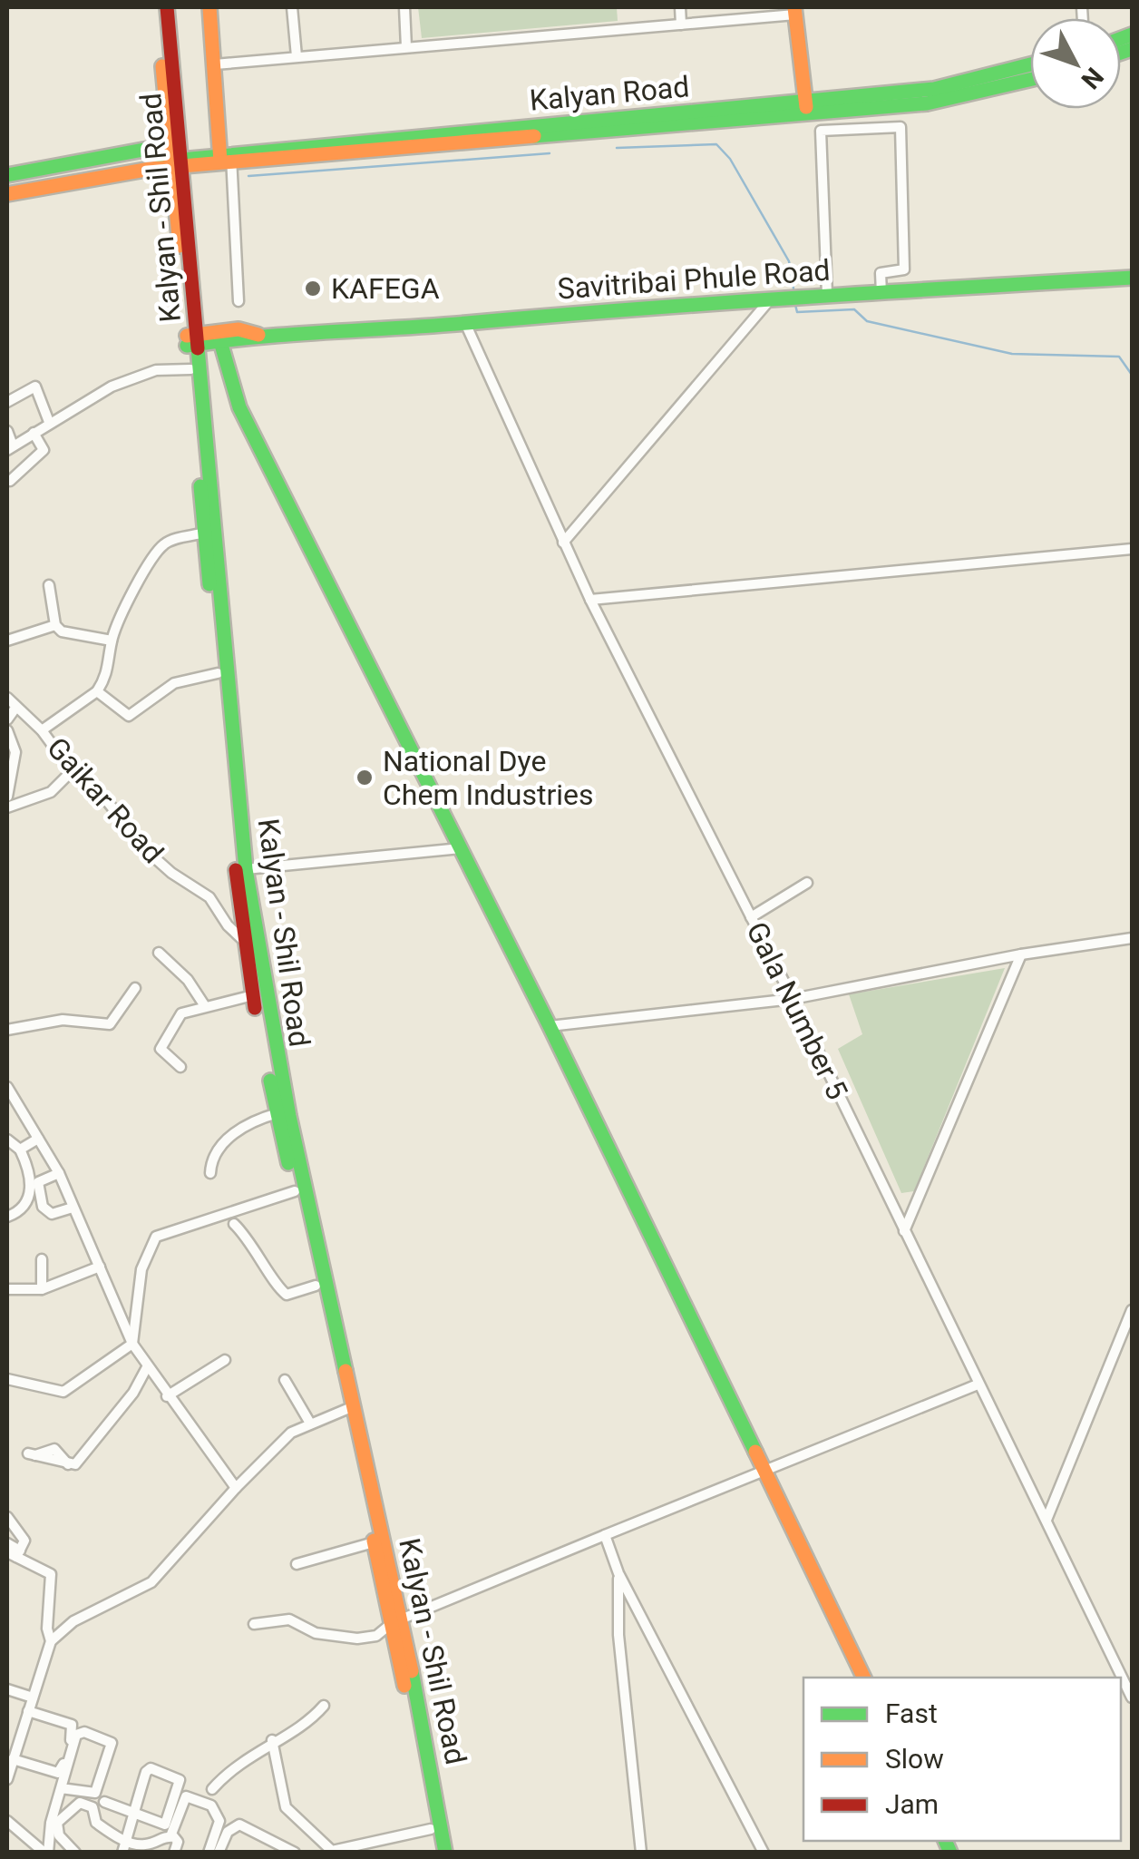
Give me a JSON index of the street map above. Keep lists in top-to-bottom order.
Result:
{
  "streets": {
    "main road": ["Kalyan Road", "Kalyan - Shil Road", "Savitribai Phule Road"],
    "street": ["Gaikar Road", "Gala Number 5"]
  },
  "crossings": [
    ["Kalyan Road", "Kalyan - Shil Road"],
    ["Kalyan - Shil Road", "Savitribai Phule Road"],
    ["Kalyan - Shil Road", "Gaikar Road"],
    ["Savitribai Phule Road", "Gala Number 5"]
  ],
  "places": ["KAFEGA", "National Dye Chem Industries"],
  "legend": ["Fast", "Slow", "Jam"],
  "north": "bottom right"
}
